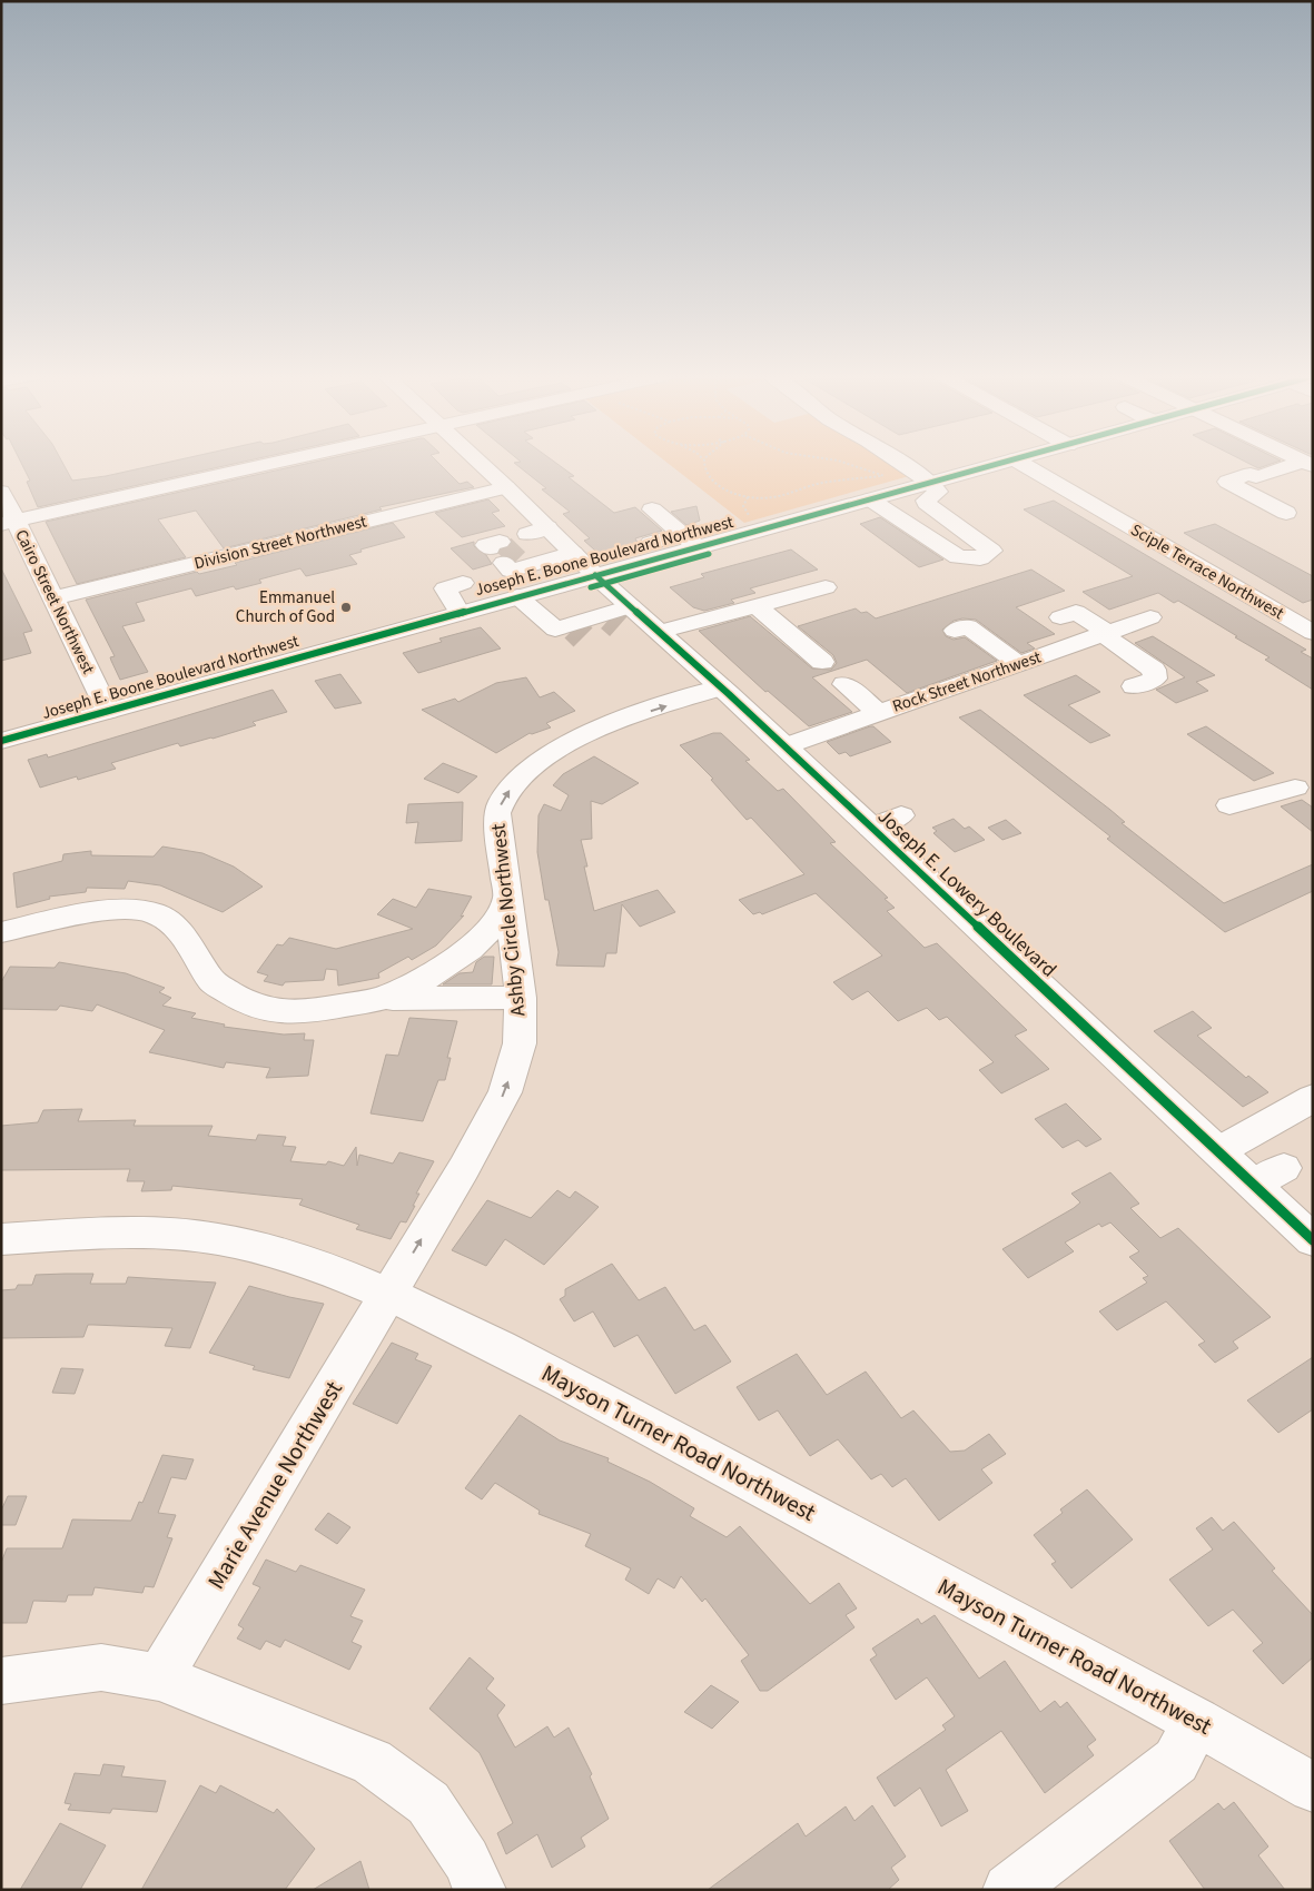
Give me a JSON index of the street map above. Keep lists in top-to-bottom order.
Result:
{
  "streets": {
    "street": [
      "Division Street Northwest",
      "Joseph E. Boone Boulevard Northwest",
      "Sciple Terrace Northwest",
      "Cairo Street Northwest",
      "Rock Street Northwest",
      "Joseph E. Lowery Boulevard",
      "Ashby Circle Northwest",
      "Mayson Turner Road Northwest",
      "Marie Avenue Northwest"
    ]
  },
  "crossings": [
    ["Division Street Northwest", "Cairo Street Northwest"],
    ["Division Street Northwest", "Joseph E. Lowery Boulevard"],
    ["Joseph E. Boone Boulevard Northwest", "Cairo Street Northwest"],
    ["Joseph E. Boone Boulevard Northwest", "Joseph E. Lowery Boulevard"],
    ["Rock Street Northwest", "Joseph E. Lowery Boulevard"],
    ["Joseph E. Lowery Boulevard", "Ashby Circle Northwest"],
    ["Ashby Circle Northwest", "Mayson Turner Road Northwest"],
    ["Ashby Circle Northwest", "Marie Avenue Northwest"],
    ["Mayson Turner Road Northwest", "Marie Avenue Northwest"]
  ],
  "one_way": ["Ashby Circle Northwest"],
  "places": ["Emmanuel Church of God"]
}
